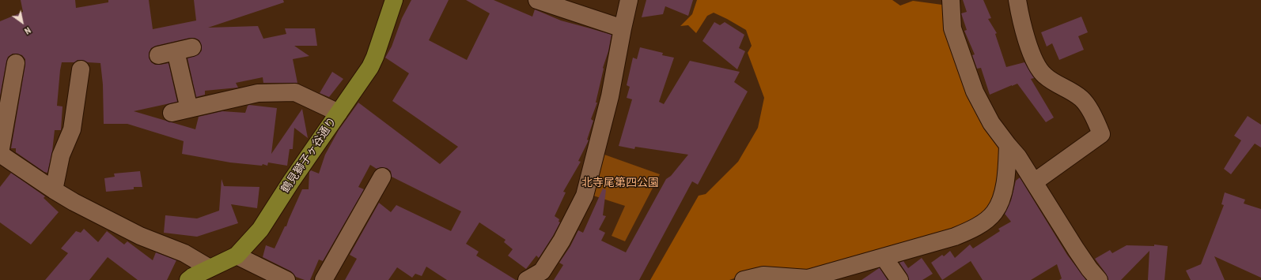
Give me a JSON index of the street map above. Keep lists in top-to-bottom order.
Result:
{
  "streets": {
    "main road": ["鶴見獅子ヶ谷通り"]
  },
  "parks": ["北寺尾第四公園"],
  "north": "bottom right"
}
